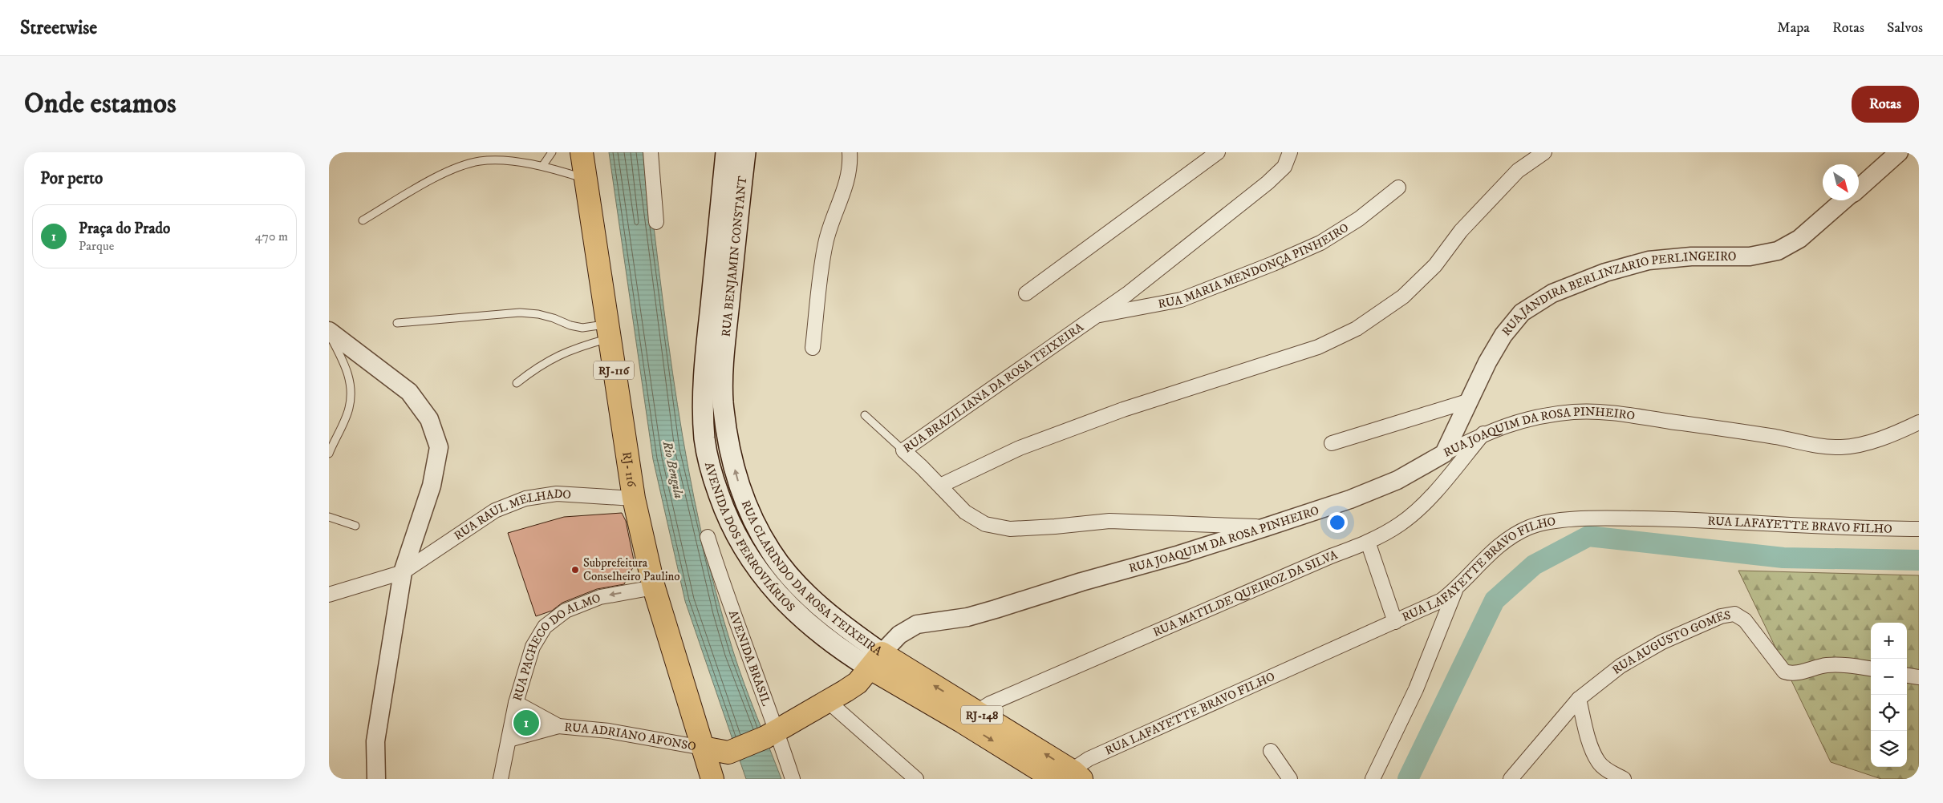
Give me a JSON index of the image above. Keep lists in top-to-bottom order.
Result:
{
  "streets": {
    "main road": [
      "RUA BENJAMIN CONSTANT",
      "RJ-116",
      "RJ- 116",
      "AVENIDA DOS FERROVIÁRIOS",
      "RUA CLARINDO DA ROSA TEIXEIRA",
      "RJ-148"
    ],
    "street": [
      "RUA MARIA MENDONÇA PINHEIRO",
      "RUA JANDIRA BERLINZARIO PERLINGEIRO",
      "RUA BRAZILIANA DA ROSA TEIXEIRA",
      "RUA JOAQUIM DA ROSA PINHEIRO",
      "RUA RAUL MELHADO",
      "RUA LAFAYETTE BRAVO FILHO",
      "RUA MATILDE QUEIROZ DA SILVA",
      "RUA AUGUSTO GOMES",
      "RUA PACHECO DO ALMO",
      "AVENIDA BRASIL",
      "RUA ADRIANO AFONSO"
    ]
  },
  "crossings": [
    ["RUA BENJAMIN CONSTANT", "RUA CLARINDO DA ROSA TEIXEIRA"],
    ["RUA MARIA MENDONÇA PINHEIRO", "RUA BRAZILIANA DA ROSA TEIXEIRA"],
    ["RUA JANDIRA BERLINZARIO PERLINGEIRO", "RUA JOAQUIM DA ROSA PINHEIRO"],
    ["RUA BRAZILIANA DA ROSA TEIXEIRA", "RUA JOAQUIM DA ROSA PINHEIRO"],
    ["RUA JOAQUIM DA ROSA PINHEIRO", "AVENIDA DOS FERROVIÁRIOS"],
    ["RUA JOAQUIM DA ROSA PINHEIRO", "RUA CLARINDO DA ROSA TEIXEIRA"],
    ["RUA JOAQUIM DA ROSA PINHEIRO", "RUA MATILDE QUEIROZ DA SILVA"],
    ["RJ- 116", "RUA RAUL MELHADO"],
    ["RJ- 116", "RUA PACHECO DO ALMO"],
    ["RJ- 116", "RUA ADRIANO AFONSO"],
    ["RUA LAFAYETTE BRAVO FILHO", "RJ-148"],
    ["AVENIDA DOS FERROVIÁRIOS", "RUA CLARINDO DA ROSA TEIXEIRA"],
    ["AVENIDA DOS FERROVIÁRIOS", "RUA MATILDE QUEIROZ DA SILVA"],
    ["AVENIDA DOS FERROVIÁRIOS", "RJ-148"],
    ["RUA MATILDE QUEIROZ DA SILVA", "RJ-148"],
    ["RUA PACHECO DO ALMO", "RUA ADRIANO AFONSO"]
  ],
  "one_way": ["RUA CLARINDO DA ROSA TEIXEIRA", "RUA PACHECO DO ALMO"],
  "water": ["Rio Bengala"],
  "places": ["Subprefeitura Conselheiro Paulino"],
  "north": "bottom right",
  "page": {
    "header": "Streetwise",
    "nav": ["Mapa", "Rotas", "Salvos"],
    "buttons": "Rotas",
    "title": "Onde estamos",
    "heading": "Por perto",
    "list": [
      {
        "mark": "1",
        "name": "Praça do Prado",
        "note": "Parque",
        "value": "470 m"
      }
    ],
    "map_buttons": ["+", "−"],
    "pins": "1"
  }
}
